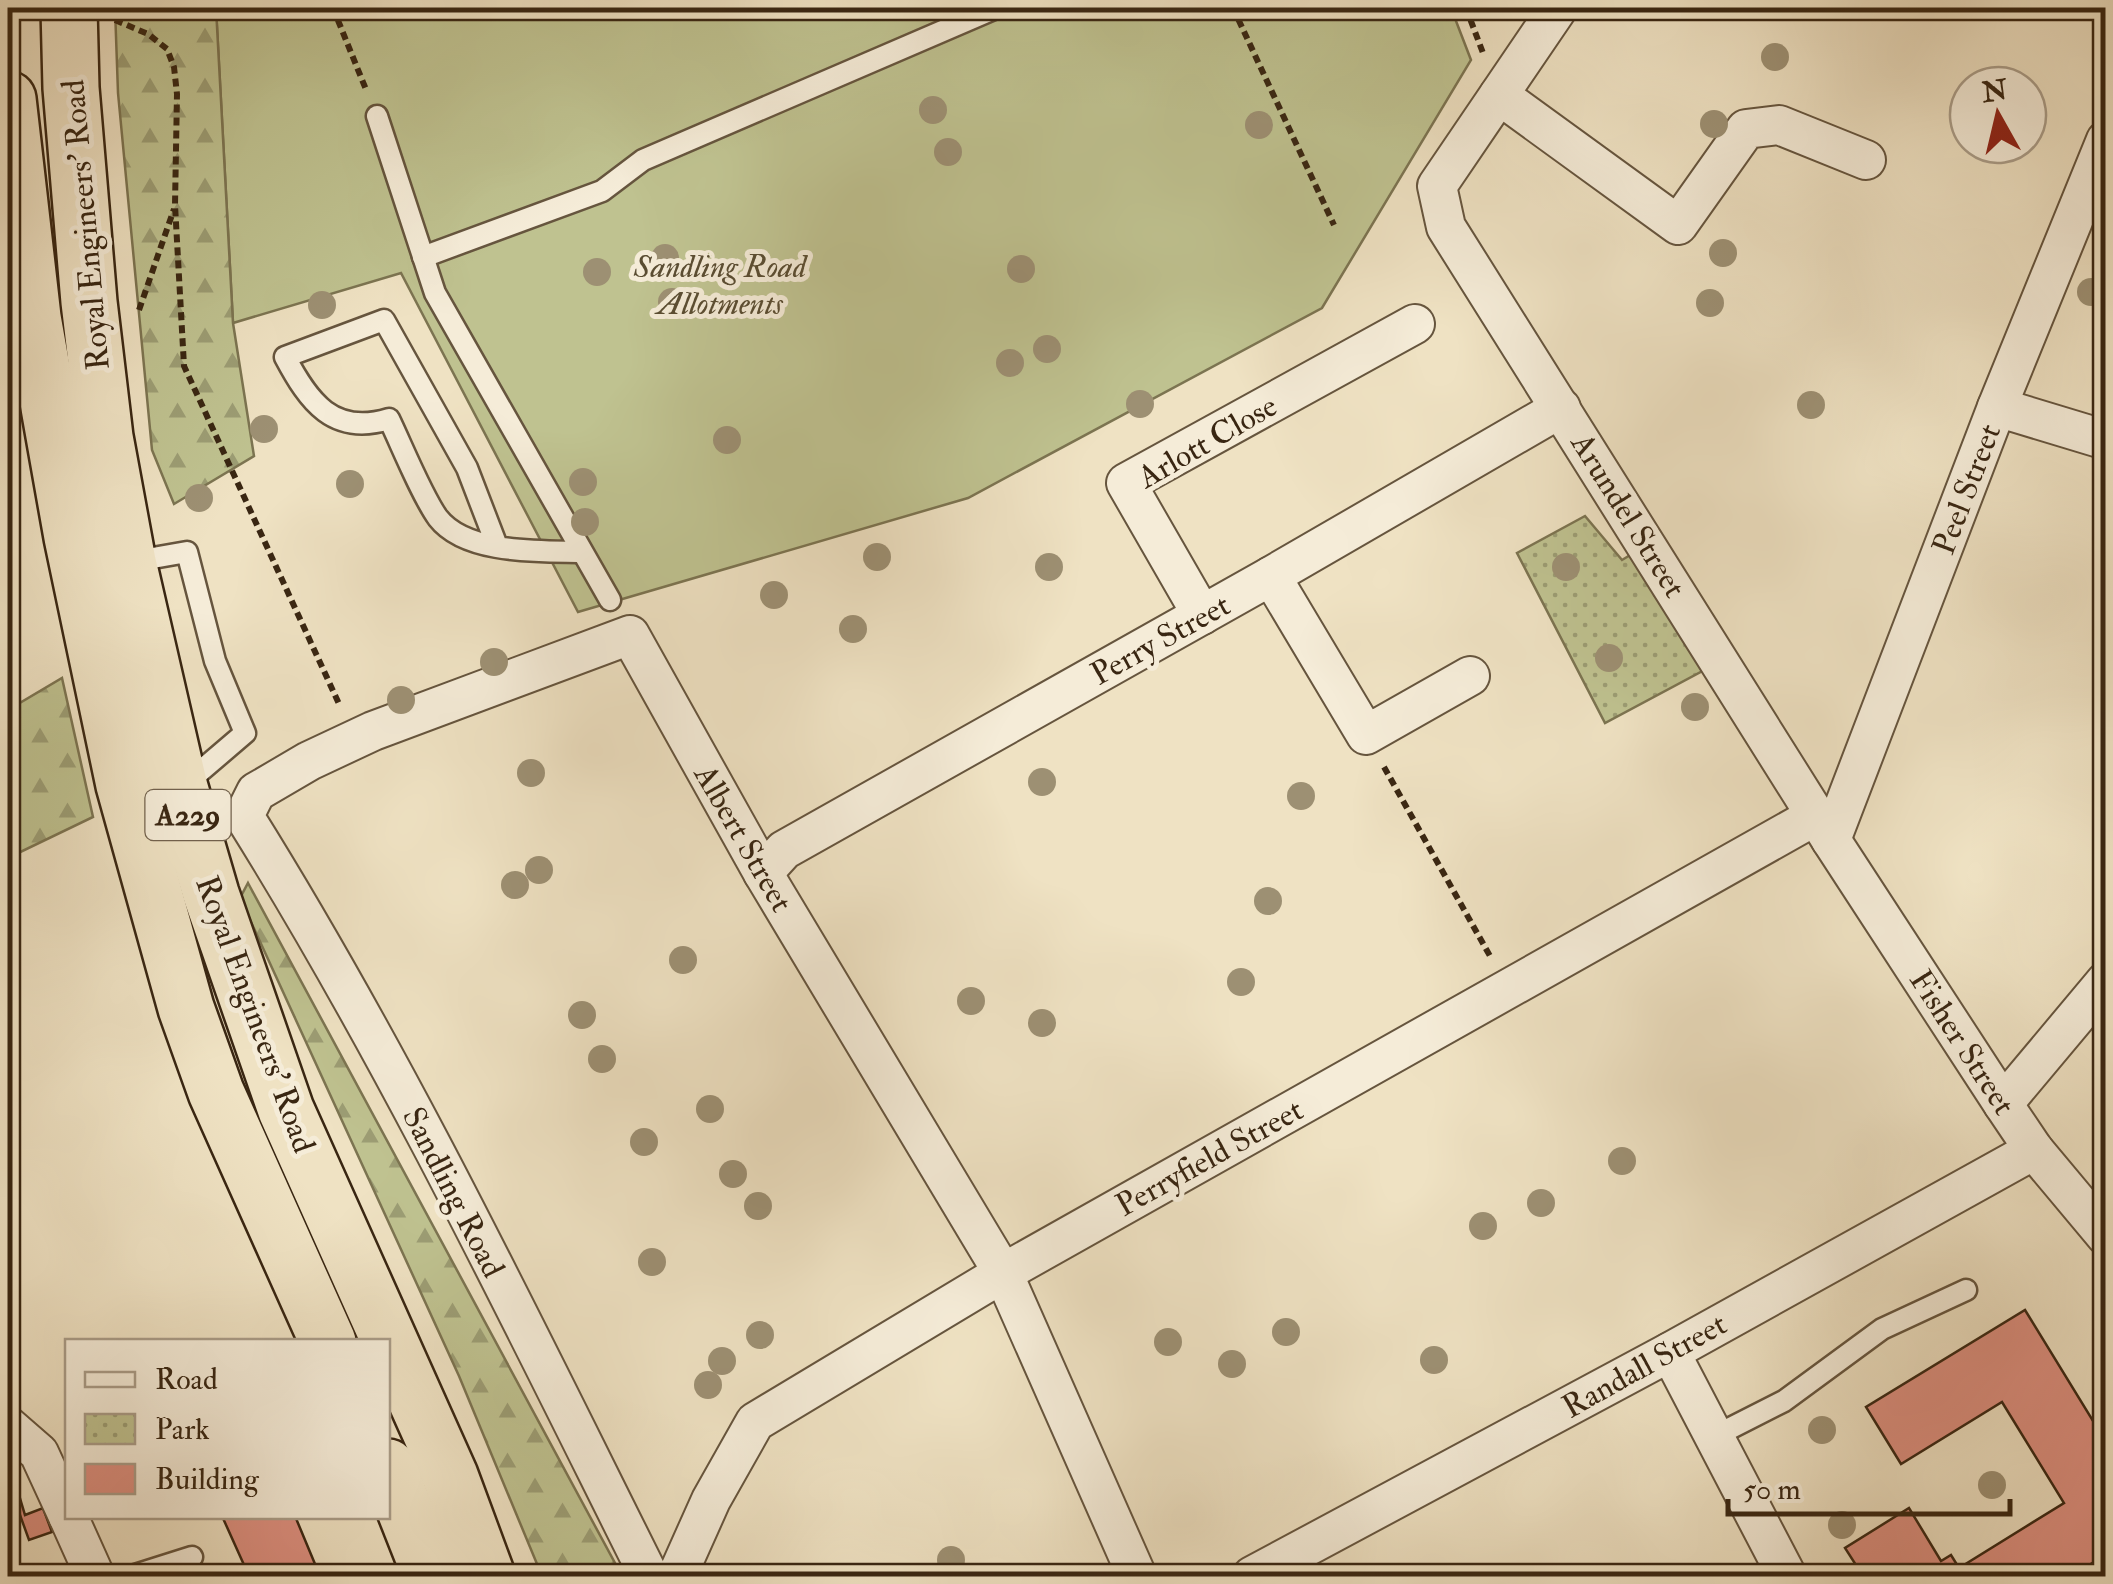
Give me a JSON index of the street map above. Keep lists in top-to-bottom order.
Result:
{
  "streets": {
    "highway": ["Royal Engineers' Road", "A229"],
    "street": [
      "Arlott Close",
      "Peel Street",
      "Arundel Street",
      "Perry Street",
      "Albert Street",
      "Fisher Street",
      "Perryfield Street",
      "Sandling Road",
      "Randall Street"
    ]
  },
  "crossings": [
    ["Arlott Close", "Perry Street"],
    ["Peel Street", "Arundel Street"],
    ["Peel Street", "Fisher Street"],
    ["Peel Street", "Perryfield Street"],
    ["Arundel Street", "Perry Street"],
    ["Arundel Street", "Fisher Street"],
    ["Arundel Street", "Perryfield Street"],
    ["Perry Street", "Albert Street"],
    ["Albert Street", "Perryfield Street"],
    ["Fisher Street", "Perryfield Street"],
    ["Fisher Street", "Randall Street"]
  ],
  "parks": ["Sandling Road Allotments"],
  "legend": ["Road", "Park", "Building"],
  "scale_bar": "50 m",
  "north": "top"
}
